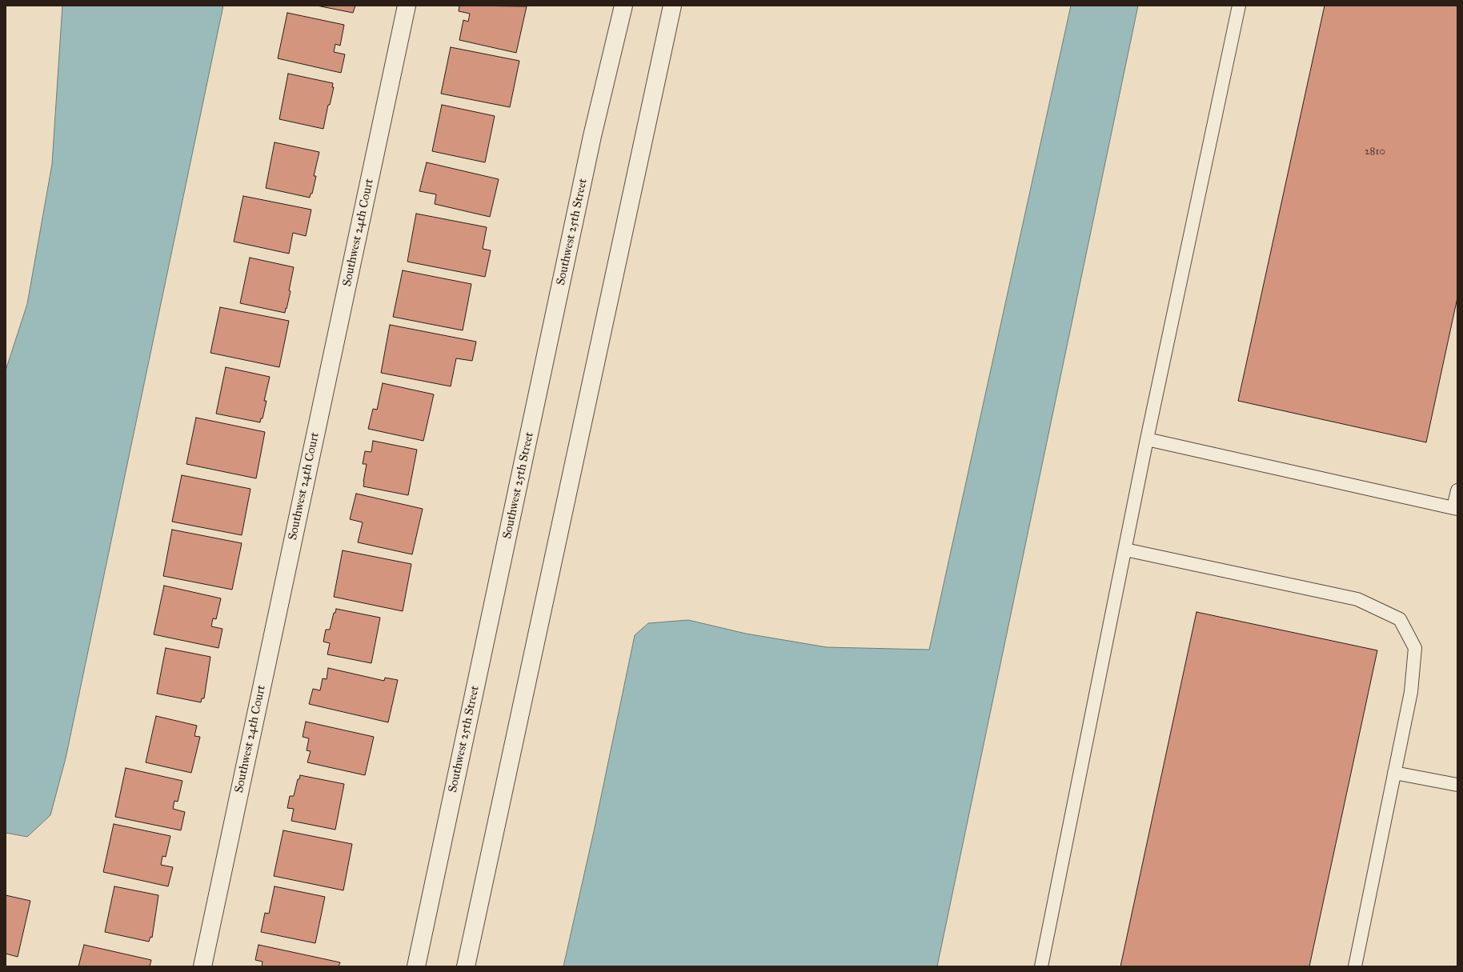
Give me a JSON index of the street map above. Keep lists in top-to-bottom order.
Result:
{
  "streets": {
    "street": ["Southwest 25th Street", "Southwest 24th Court"]
  },
  "house_numbers": ["2810"]
}
